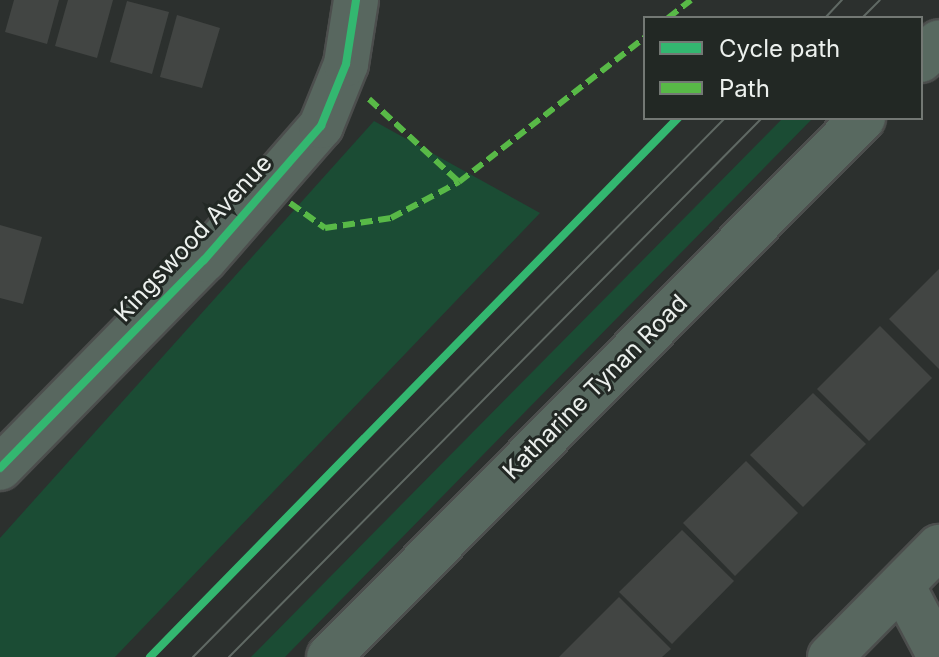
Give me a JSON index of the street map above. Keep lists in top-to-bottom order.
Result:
{
  "streets": {
    "main road": ["Katharine Tynan Road"],
    "street": ["Kingswood Avenue"]
  },
  "legend": ["Cycle path", "Path"]
}
